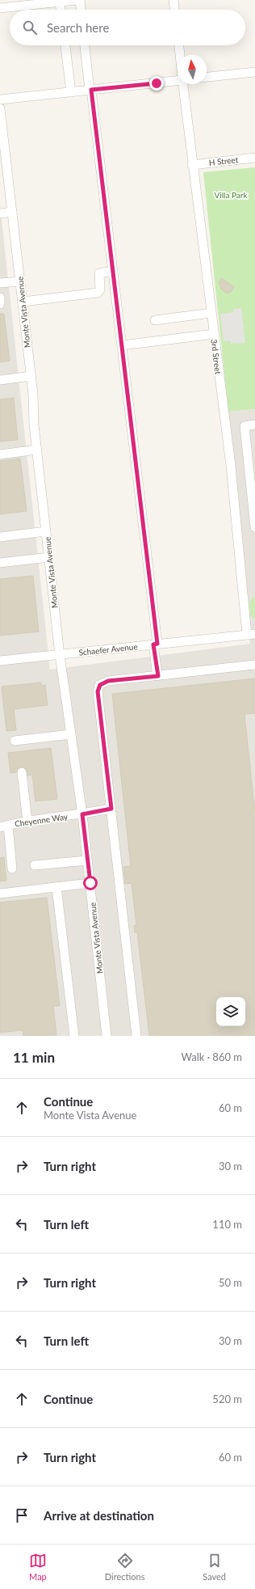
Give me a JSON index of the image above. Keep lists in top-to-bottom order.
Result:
{
  "streets": {
    "street": [
      "H Street",
      "Monte Vista Avenue",
      "3rd Street",
      "Schaefer Avenue",
      "Cheyenne Way"
    ]
  },
  "crossings": [
    ["H Street", "3rd Street"],
    ["Monte Vista Avenue", "Schaefer Avenue"],
    ["Monte Vista Avenue", "Cheyenne Way"],
    ["3rd Street", "Schaefer Avenue"]
  ],
  "parks": ["Villa Park"],
  "north": "top",
  "page": {
    "search": "Search here",
    "heading": ["11 min", "Walk · 860 m"],
    "list": [
      ["Continue", "Monte Vista Avenue", "60 m"],
      ["Turn right", "30 m"],
      ["Turn left", "110 m"],
      ["Turn right", "50 m"],
      ["Turn left", "30 m"],
      ["Continue", "520 m"],
      ["Turn right", "60 m"],
      "Arrive at destination"
    ],
    "nav": ["Map", "Directions", "Saved"]
  }
}
